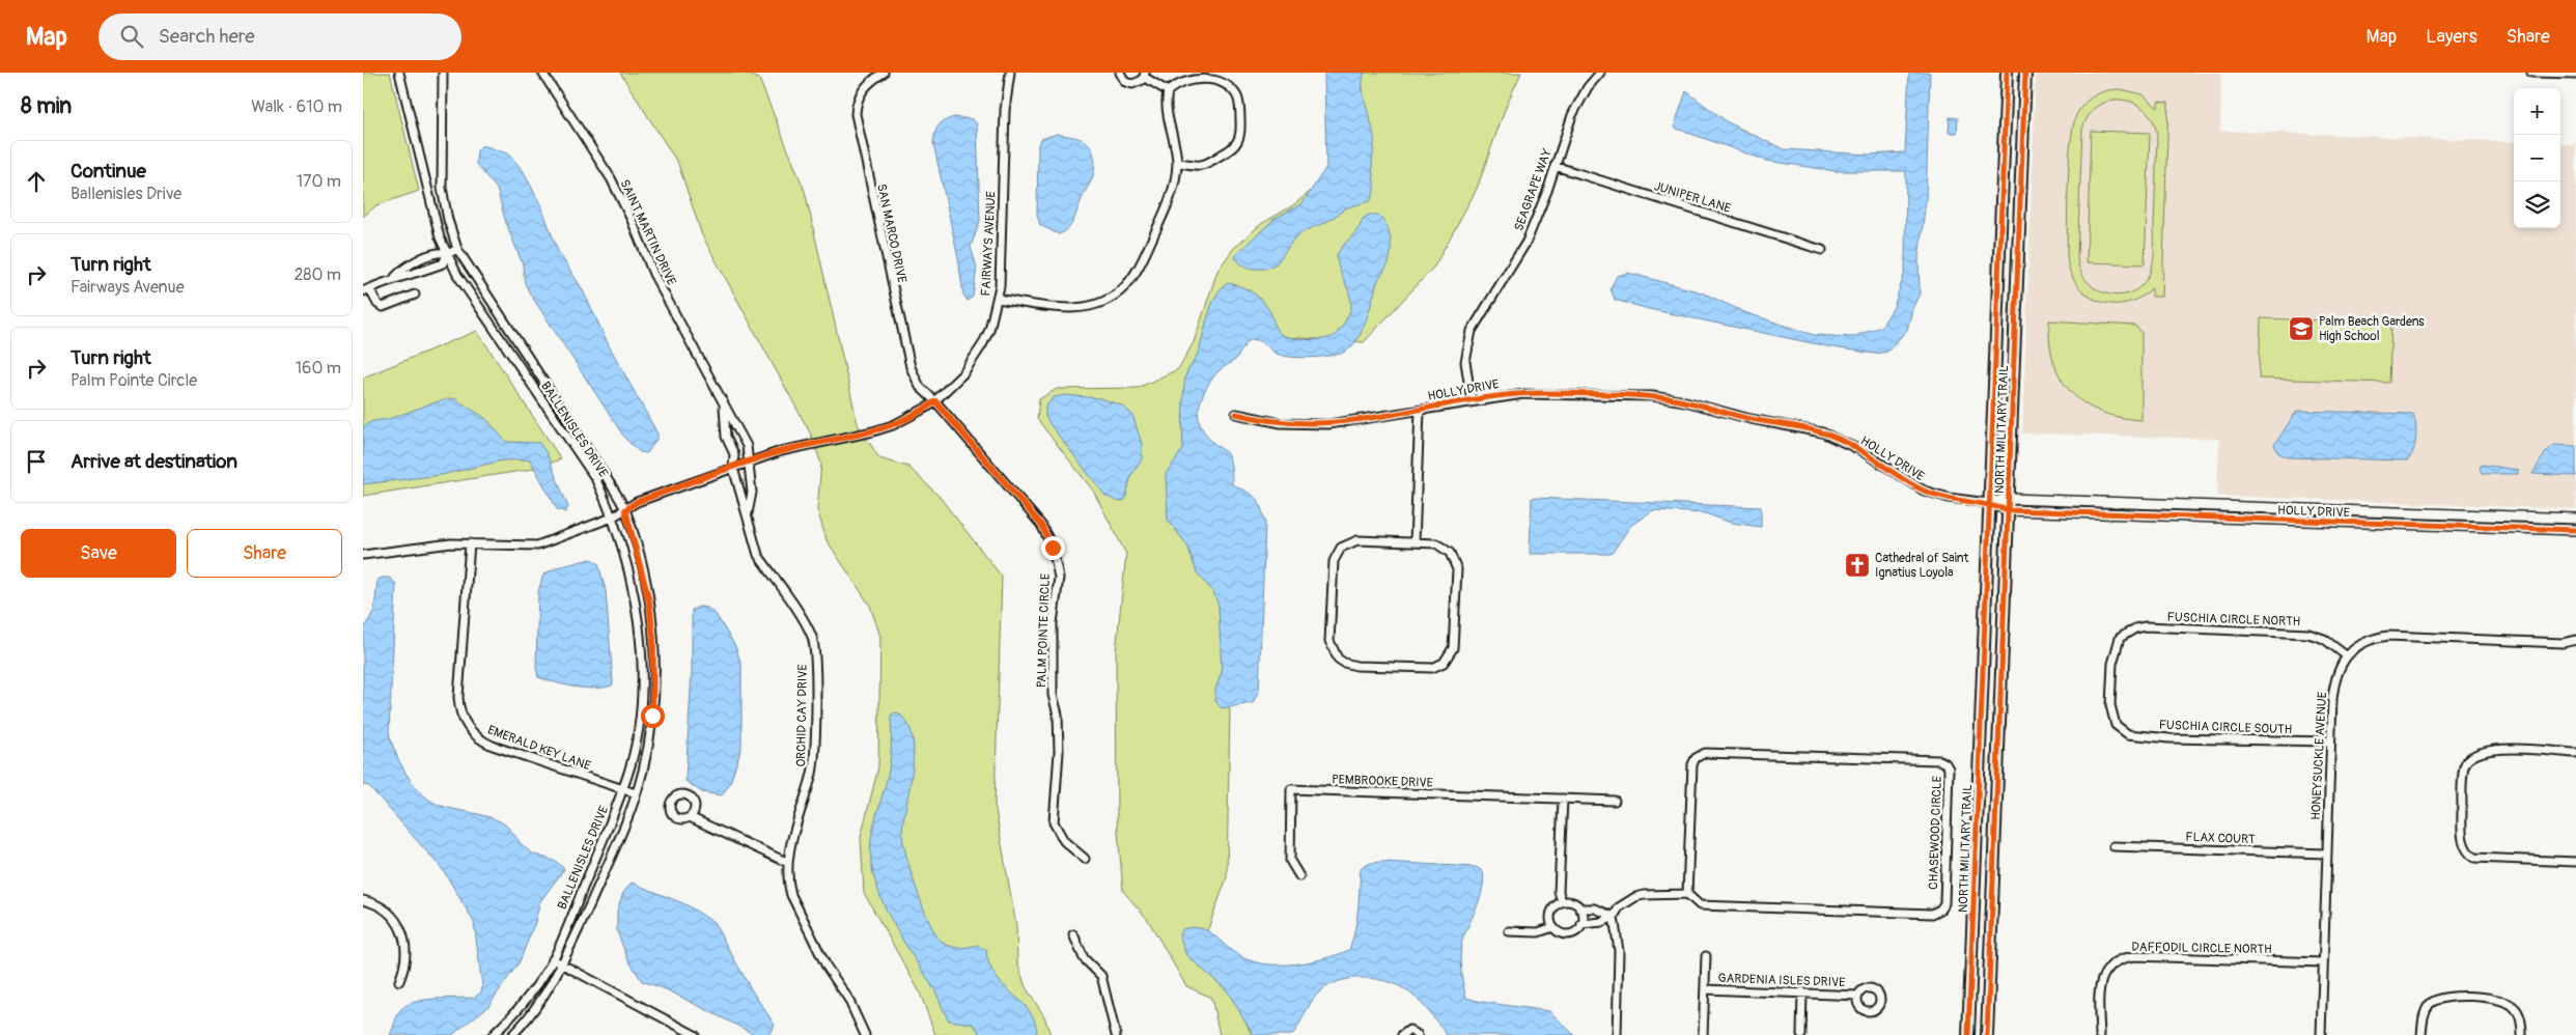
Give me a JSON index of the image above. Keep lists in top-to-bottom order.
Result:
{
  "streets": {
    "main road": ["NORTH MILITARY TRAIL"],
    "street": [
      "SEAGRAPE WAY",
      "JUNIPER LANE",
      "SAINT MARTIN DRIVE",
      "SAN MARCO DRIVE",
      "FAIRWAYS AVENUE",
      "HOLLY DRIVE",
      "BALLENISLES DRIVE",
      "FUSCHIA CIRCLE NORTH",
      "PALM POINTE CIRCLE",
      "ORCHID CAY DRIVE",
      "FUSCHIA CIRCLE SOUTH",
      "EMERALD KEY LANE",
      "HONEYSUCKLE AVENUE",
      "PEMBROOKE DRIVE",
      "CHASEWOOD CIRCLE",
      "FLAX COURT",
      "DAFFODIL CIRCLE NORTH",
      "GARDENIA ISLES DRIVE"
    ]
  },
  "crossings": [
    ["SEAGRAPE WAY", "JUNIPER LANE"],
    ["SEAGRAPE WAY", "HOLLY DRIVE"],
    ["SAINT MARTIN DRIVE", "FAIRWAYS AVENUE"],
    ["SAINT MARTIN DRIVE", "ORCHID CAY DRIVE"],
    ["SAN MARCO DRIVE", "FAIRWAYS AVENUE"],
    ["SAN MARCO DRIVE", "PALM POINTE CIRCLE"],
    ["FAIRWAYS AVENUE", "BALLENISLES DRIVE"],
    ["FAIRWAYS AVENUE", "PALM POINTE CIRCLE"],
    ["FAIRWAYS AVENUE", "ORCHID CAY DRIVE"],
    ["FAIRWAYS AVENUE", "EMERALD KEY LANE"],
    ["HOLLY DRIVE", "NORTH MILITARY TRAIL"],
    ["BALLENISLES DRIVE", "EMERALD KEY LANE"],
    ["FUSCHIA CIRCLE NORTH", "FUSCHIA CIRCLE SOUTH"],
    ["FUSCHIA CIRCLE NORTH", "HONEYSUCKLE AVENUE"],
    ["FUSCHIA CIRCLE SOUTH", "HONEYSUCKLE AVENUE"],
    ["HONEYSUCKLE AVENUE", "FLAX COURT"],
    ["HONEYSUCKLE AVENUE", "DAFFODIL CIRCLE NORTH"]
  ],
  "places": {
    "school or university": ["Palm Beach Gardens High School"],
    "church": ["Cathedral of Saint Ignatius Loyola"]
  },
  "page": {
    "header": "Map",
    "search": "Search here",
    "nav": ["Map", "Layers", "Share"],
    "heading": ["8 min", "Walk · 610 m"],
    "map_buttons": ["+", "−"],
    "list": [
      ["Continue", "Ballenisles Drive", "170 m"],
      ["Turn right", "Fairways Avenue", "280 m"],
      ["Turn right", "Palm Pointe Circle", "160 m"],
      "Arrive at destination"
    ],
    "buttons": ["Save", "Share"]
  }
}
